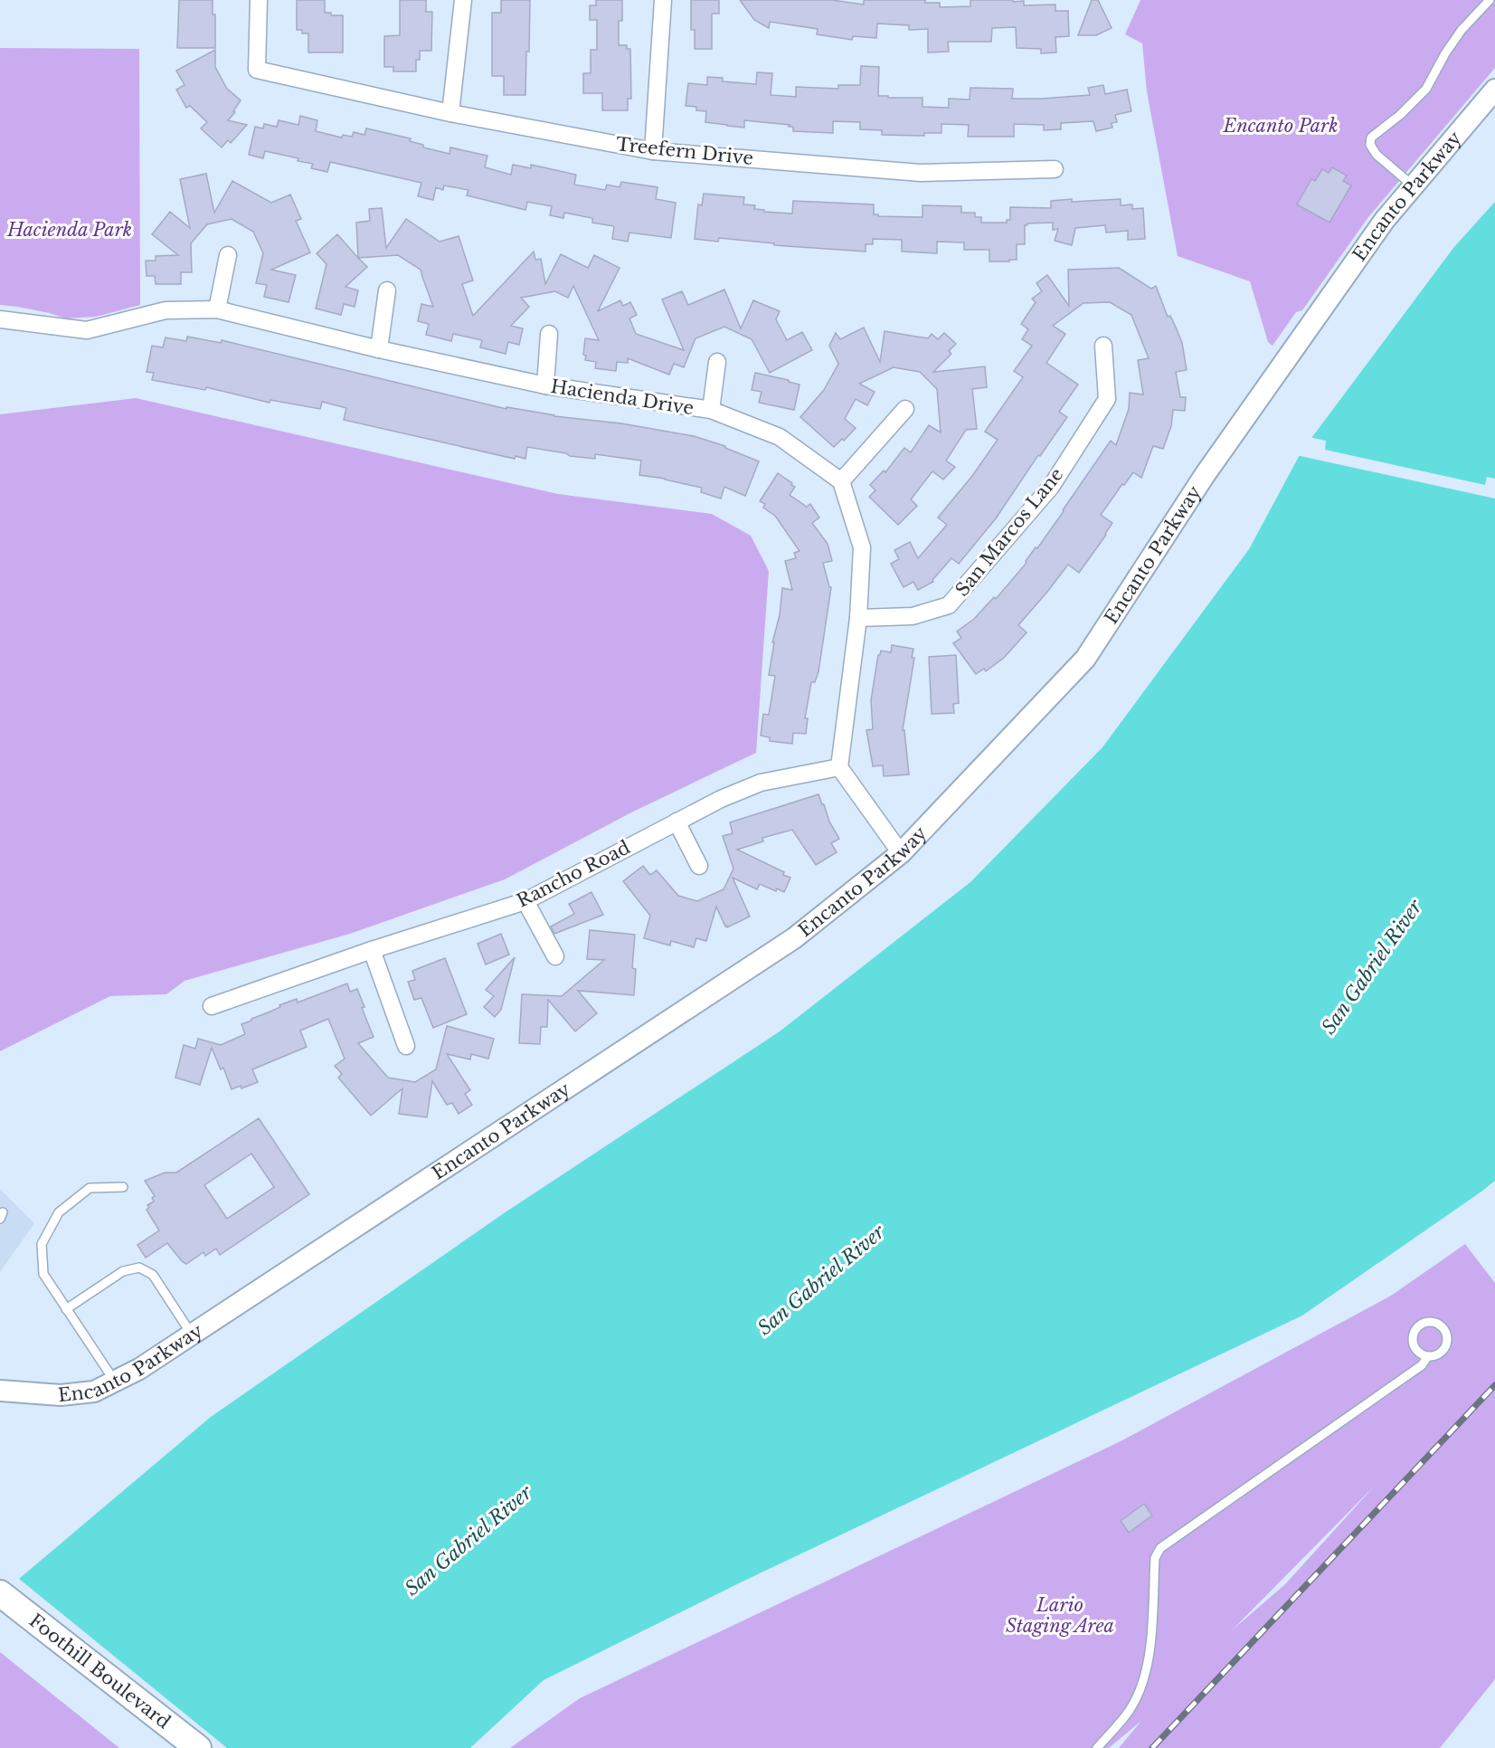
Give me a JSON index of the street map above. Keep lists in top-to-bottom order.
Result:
{
  "streets": {
    "main road": ["Foothill Boulevard"],
    "street": [
      "Treefern Drive",
      "Encanto Parkway",
      "Hacienda Drive",
      "San Marcos Lane",
      "Rancho Road"
    ]
  },
  "water": ["San Gabriel River"],
  "parks": ["Encanto Park", "Hacienda Park", "Lario Staging Area"]
}
